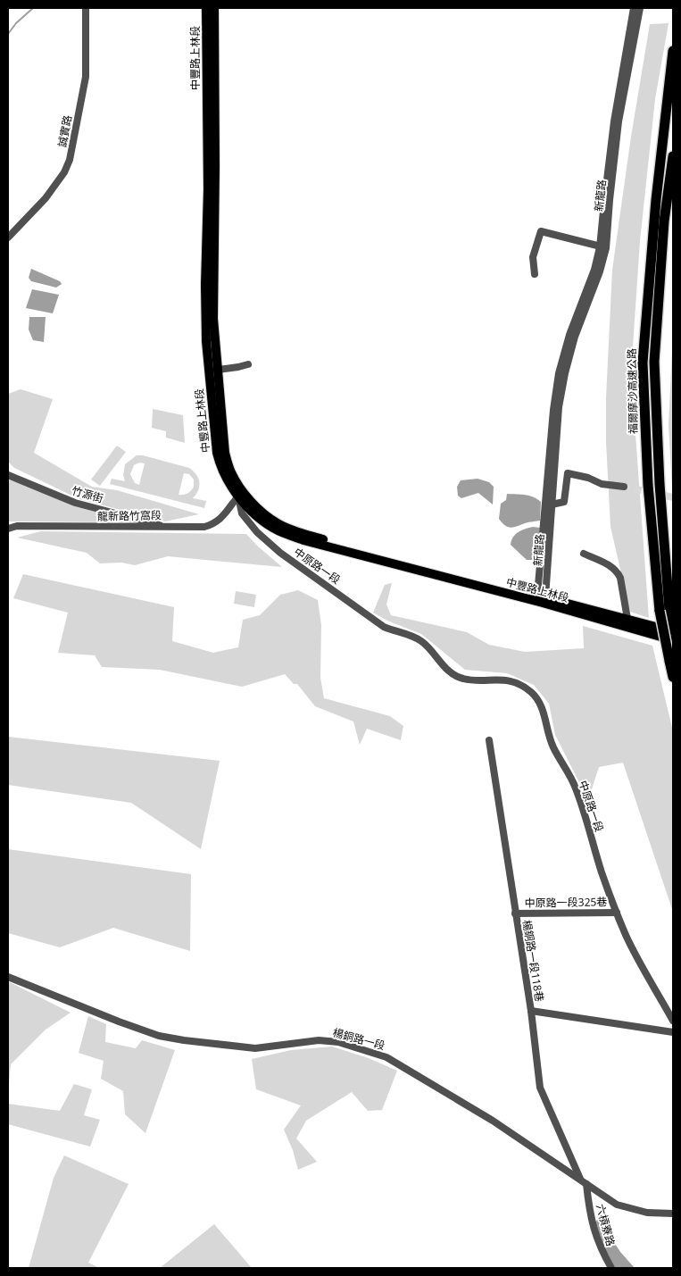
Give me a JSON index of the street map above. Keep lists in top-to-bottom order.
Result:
{
  "streets": {
    "highway": ["福爾摩沙高速公路"],
    "main road": ["中豐路上林段"],
    "street": [
      "誠實路",
      "新龍路",
      "竹源街",
      "龍新路竹窩段",
      "中原路一段",
      "中原路一段325巷",
      "楊銅路一段118巷",
      "楊銅路一段",
      "六槓寮路"
    ]
  },
  "crossings": [
    ["中豐路上林段", "新龍路"],
    ["中豐路上林段", "龍新路竹窩段"],
    ["中豐路上林段", "中原路一段"],
    ["竹源街", "龍新路竹窩段"],
    ["龍新路竹窩段", "中原路一段"],
    ["中原路一段", "中原路一段325巷"],
    ["中原路一段325巷", "楊銅路一段118巷"],
    ["楊銅路一段118巷", "楊銅路一段"],
    ["楊銅路一段", "六槓寮路"]
  ]
}
